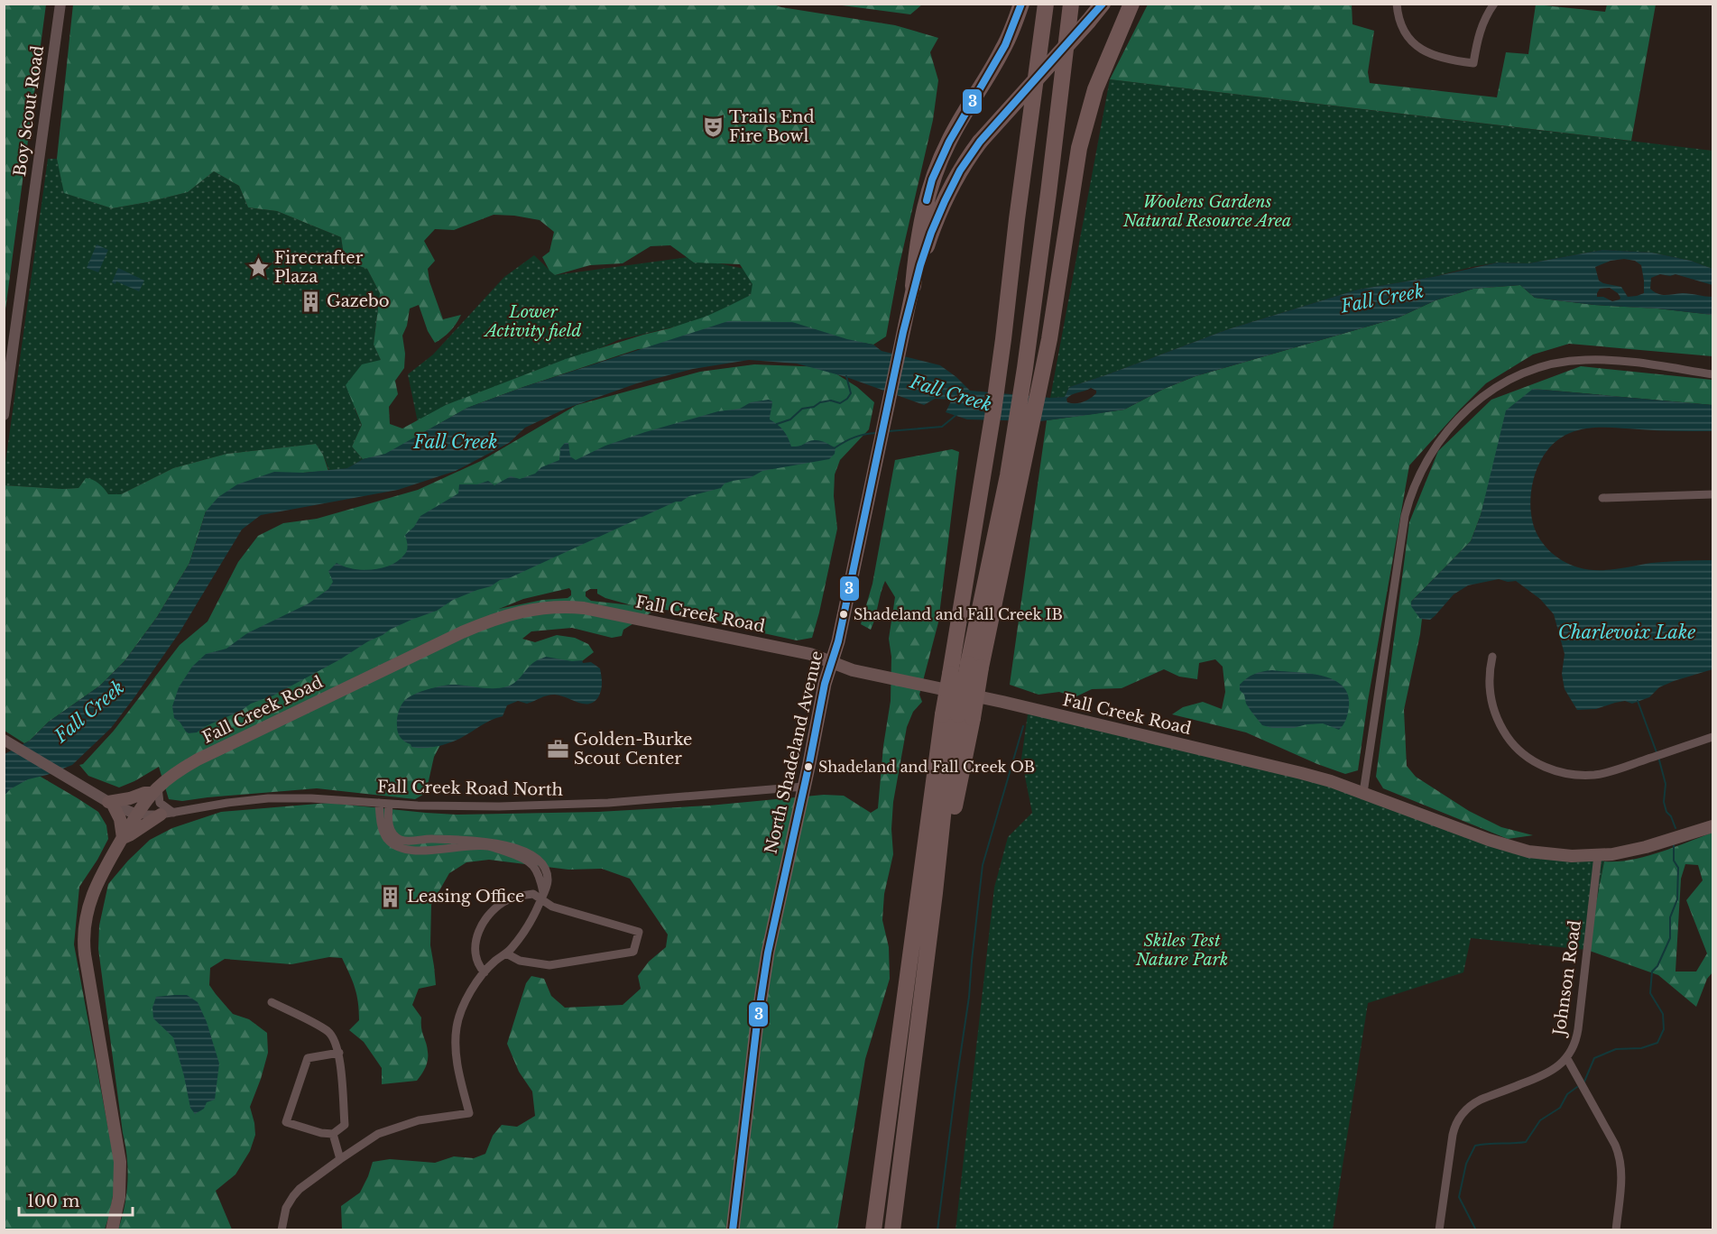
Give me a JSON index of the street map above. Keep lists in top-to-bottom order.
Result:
{
  "streets": {
    "main road": ["Fall Creek Road", "North Shadeland Avenue"],
    "street": ["Boy Scout Road", "Fall Creek Road North", "Johnson Road"]
  },
  "crossings": [
    ["Fall Creek Road", "North Shadeland Avenue"],
    ["Fall Creek Road", "Fall Creek Road North"],
    ["Fall Creek Road", "Johnson Road"],
    ["North Shadeland Avenue", "Fall Creek Road North"]
  ],
  "water": ["Fall Creek", "Charlevoix Lake"],
  "parks": ["Woolens Gardens Natural Resource Area", "Lower Activity field", "Skiles Test Nature Park"],
  "places": {
    "theatre": ["Trails End Fire Bowl"],
    "place": ["Firecrafter Plaza"],
    "building": ["Gazebo", "Leasing Office"],
    "other": ["Shadeland and Fall Creek IB", "Shadeland and Fall Creek OB"],
    "office": ["Golden-Burke Scout Center"]
  },
  "lines": ["transit line 3"],
  "scale_bar": "100 m"
}
